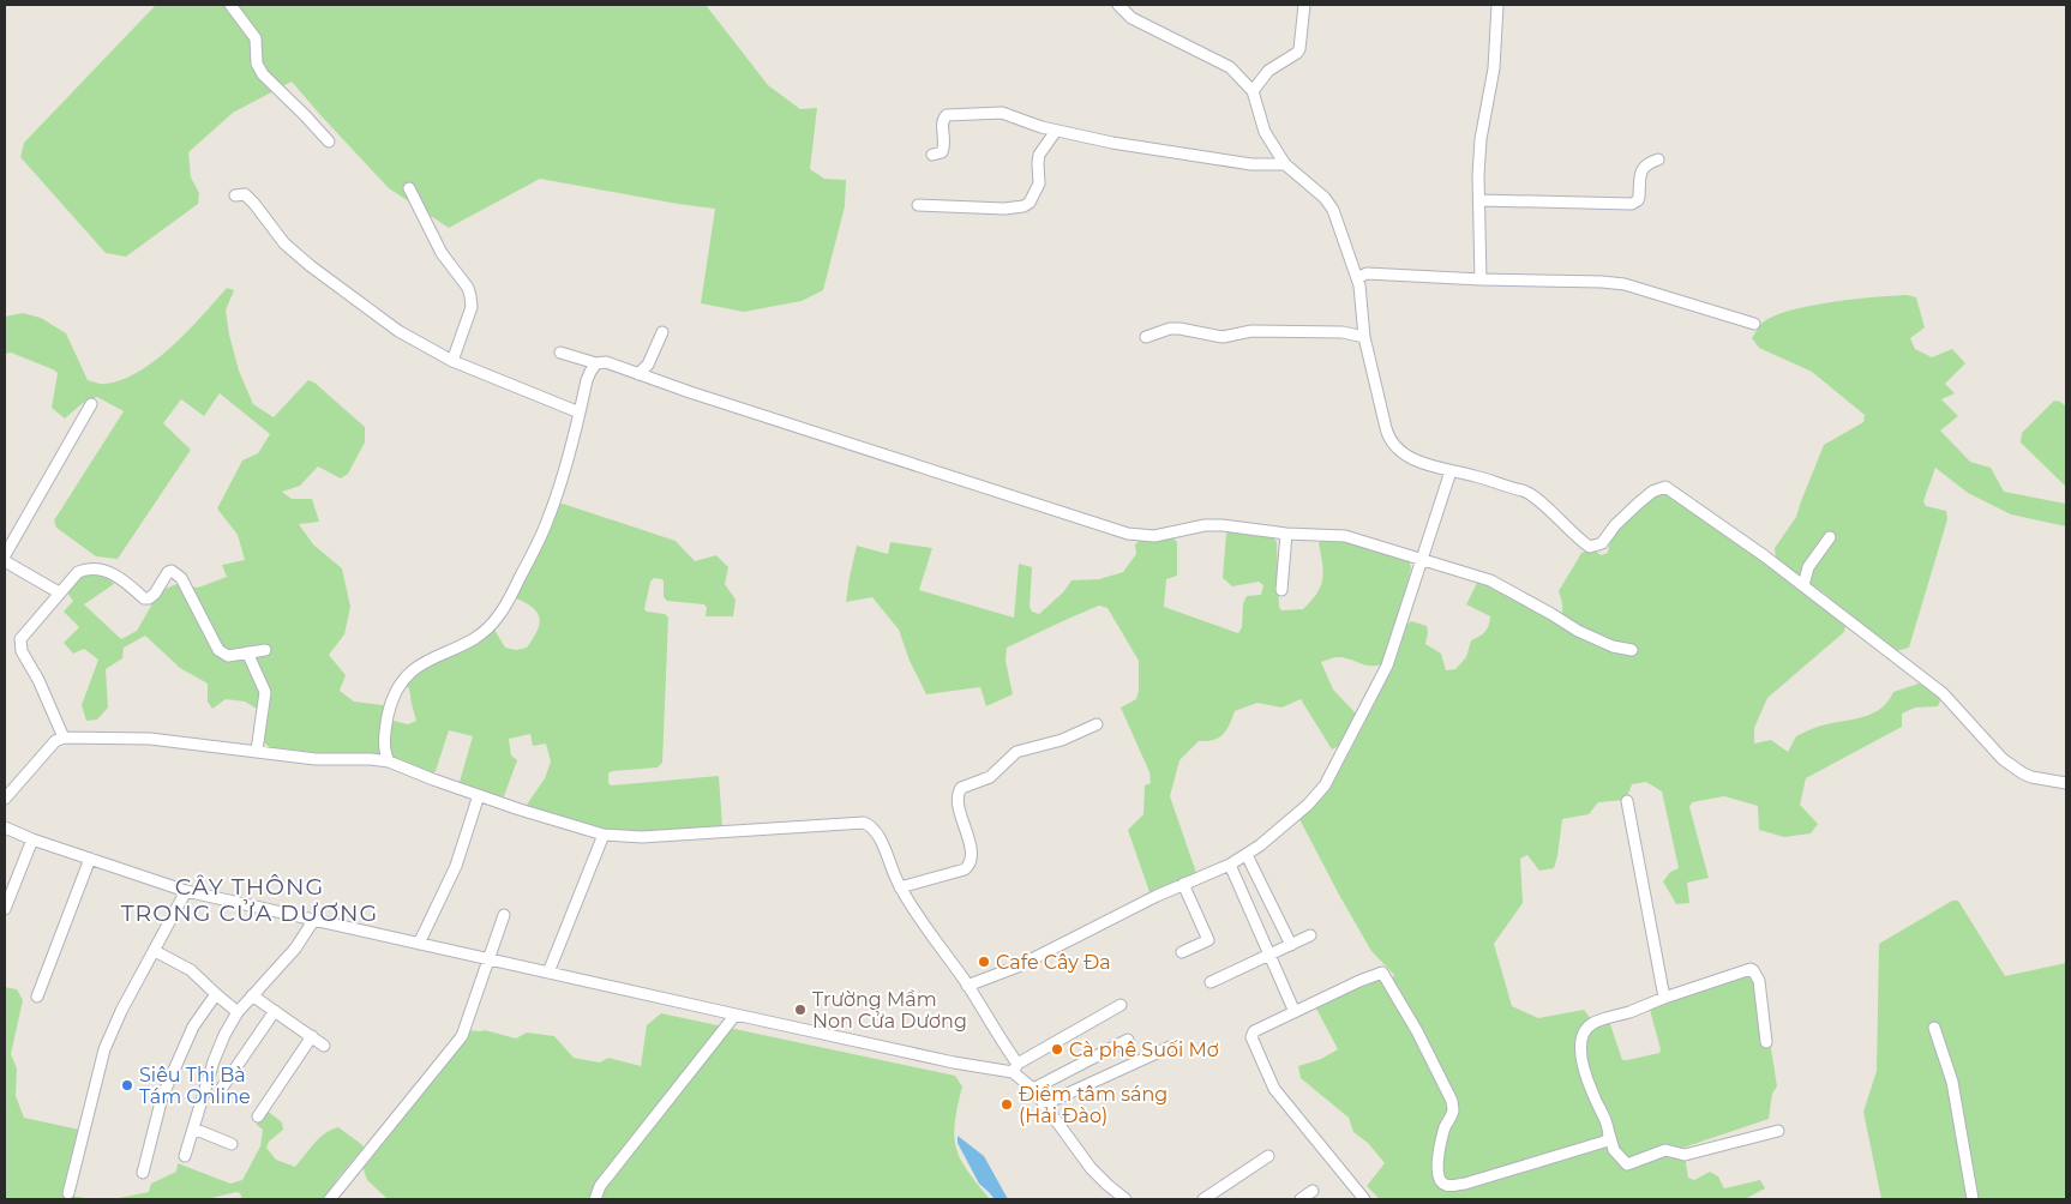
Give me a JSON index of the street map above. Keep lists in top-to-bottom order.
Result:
{
  "districts": ["CÂY THÔNG TRONG CỬA DƯƠNG"],
  "places": [
    "Cafe Cây Đa",
    "Trường Mầm Non Cửa Dương",
    "Cà phê Suối Mơ",
    "Siêu Thị Bà Tám Online",
    "Điểm tâm sáng (Hải Đào)"
  ]
}
